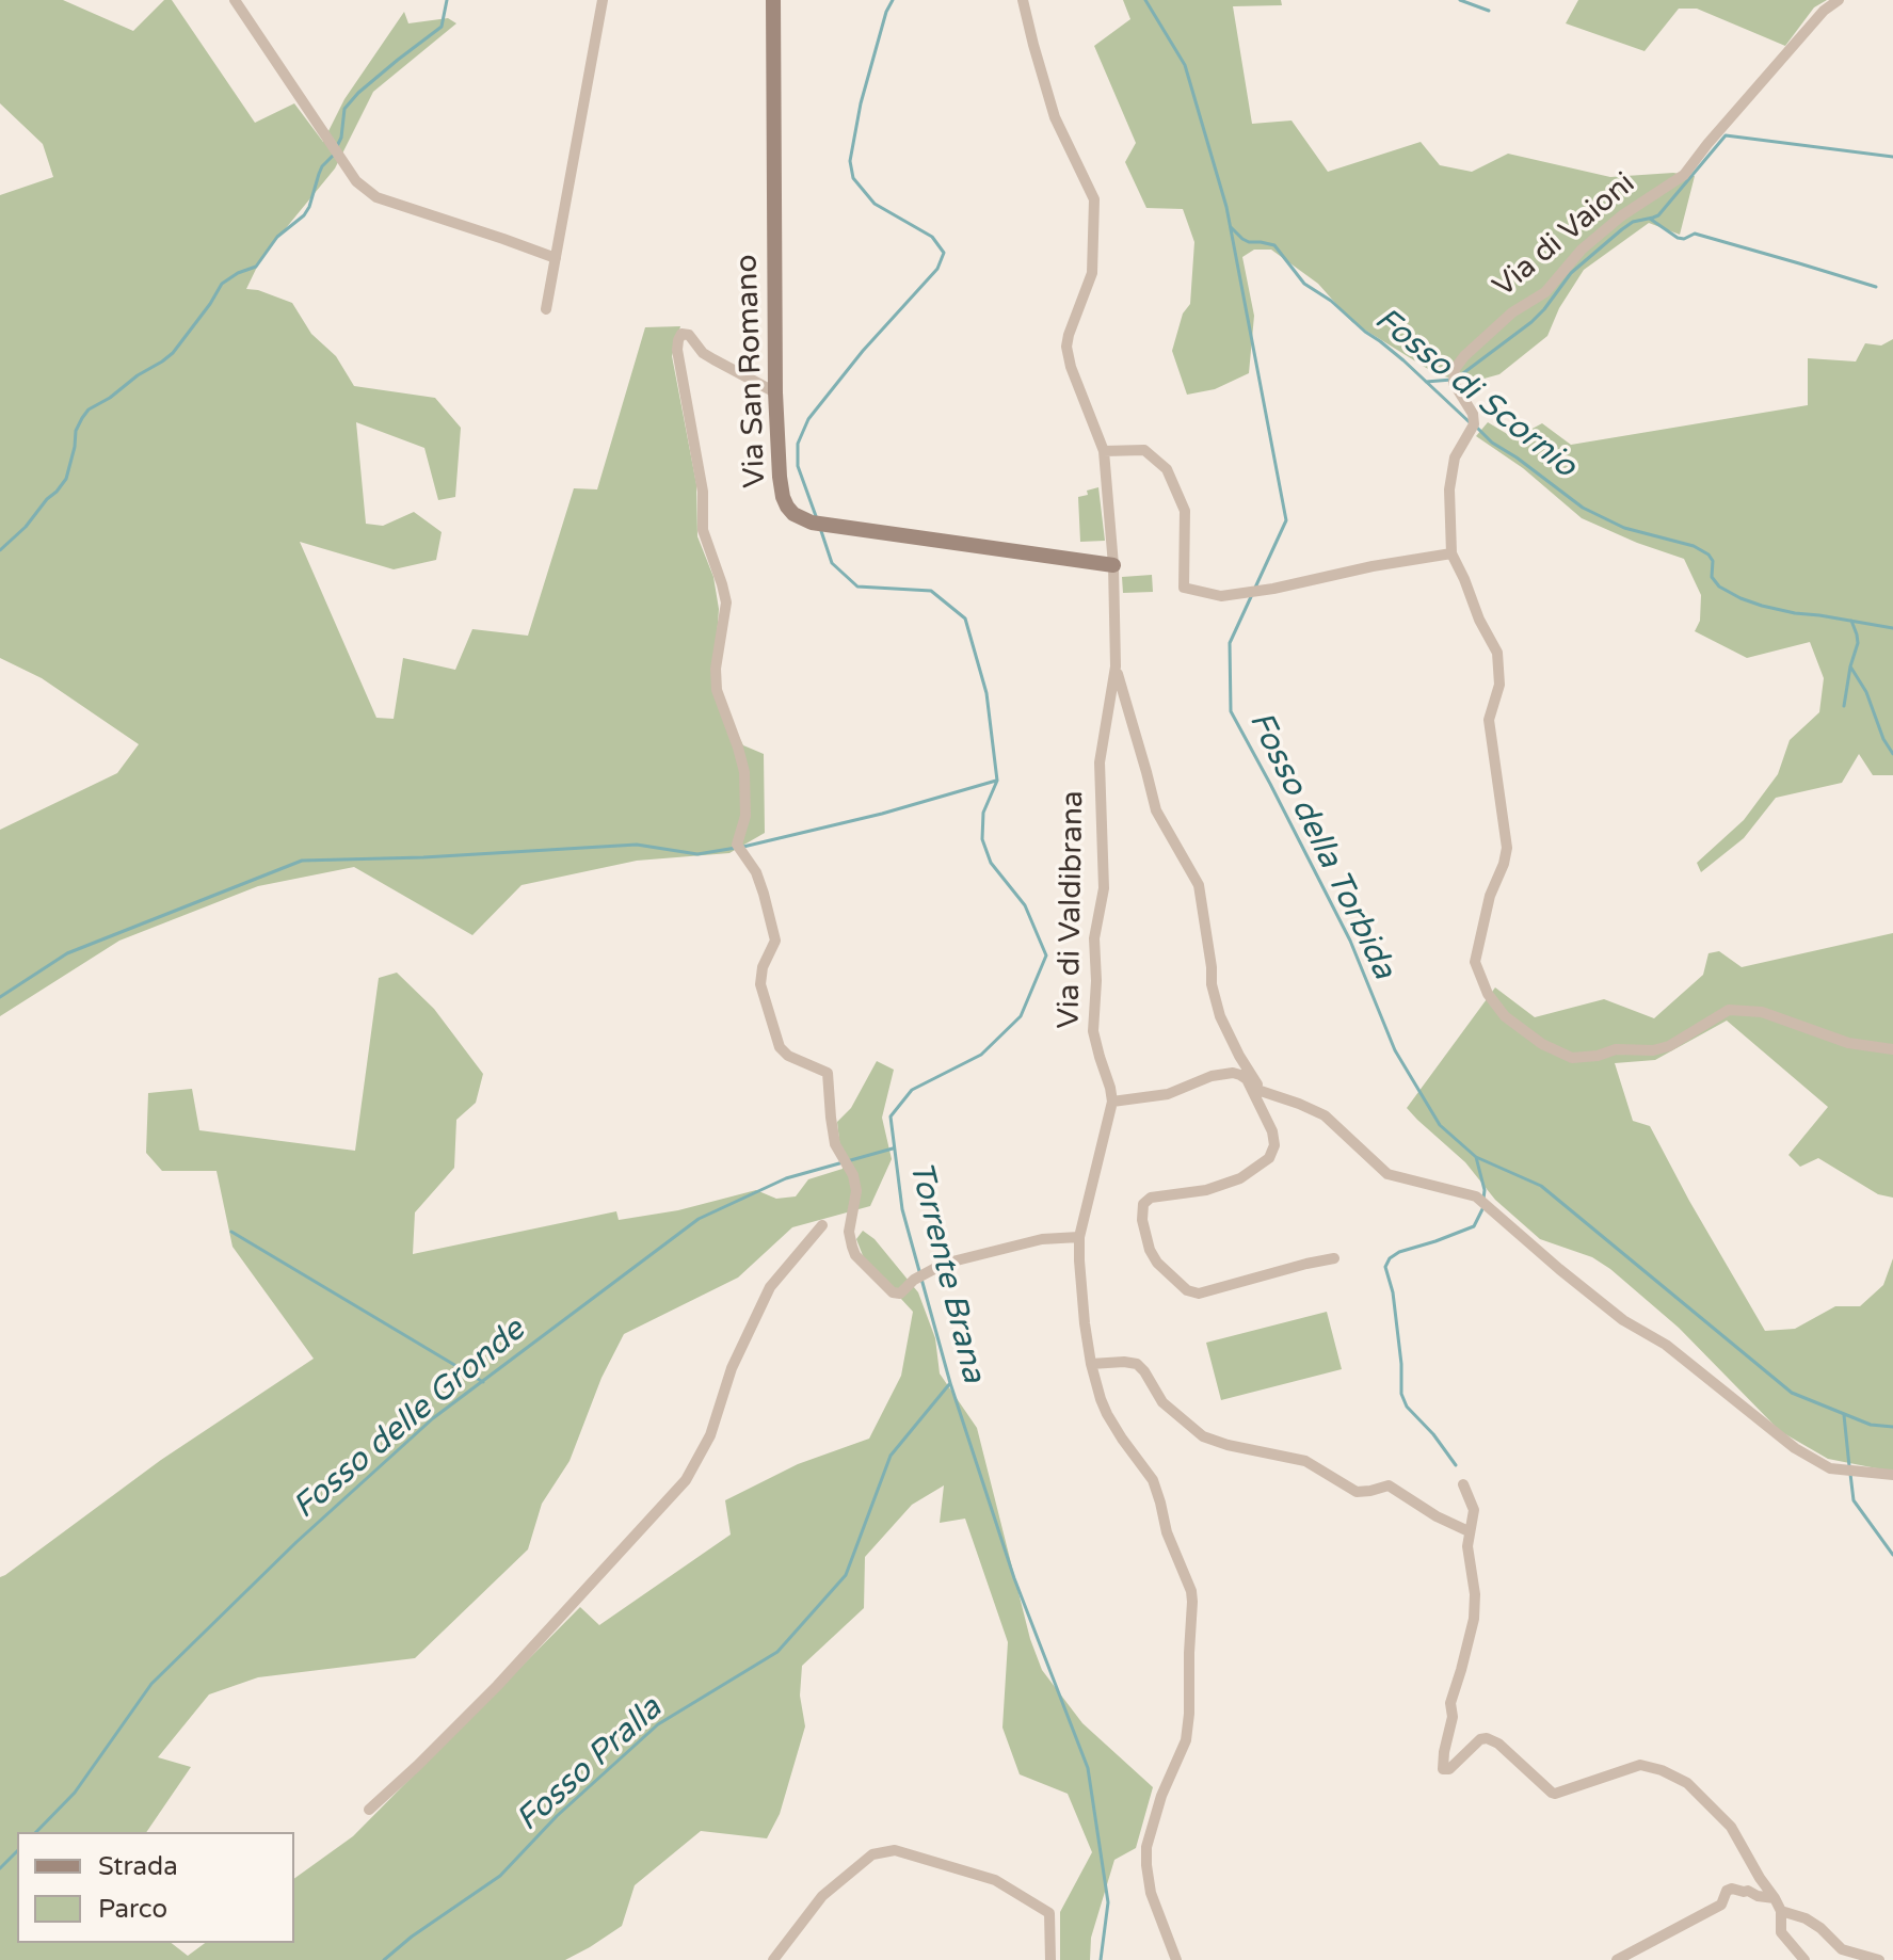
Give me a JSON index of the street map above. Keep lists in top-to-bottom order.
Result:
{
  "streets": {
    "street": ["Via di Vaioni", "Via San Romano", "Via di Valdibrana"]
  },
  "crossings": [
    ["Via San Romano", "Via di Valdibrana"]
  ],
  "water": [
    "Fosso di Scornio",
    "Fosso della Torbida",
    "Torrente Brana",
    "Fosso delle Gronde",
    "Fosso Pralla"
  ],
  "legend": ["Strada", "Parco"]
}
